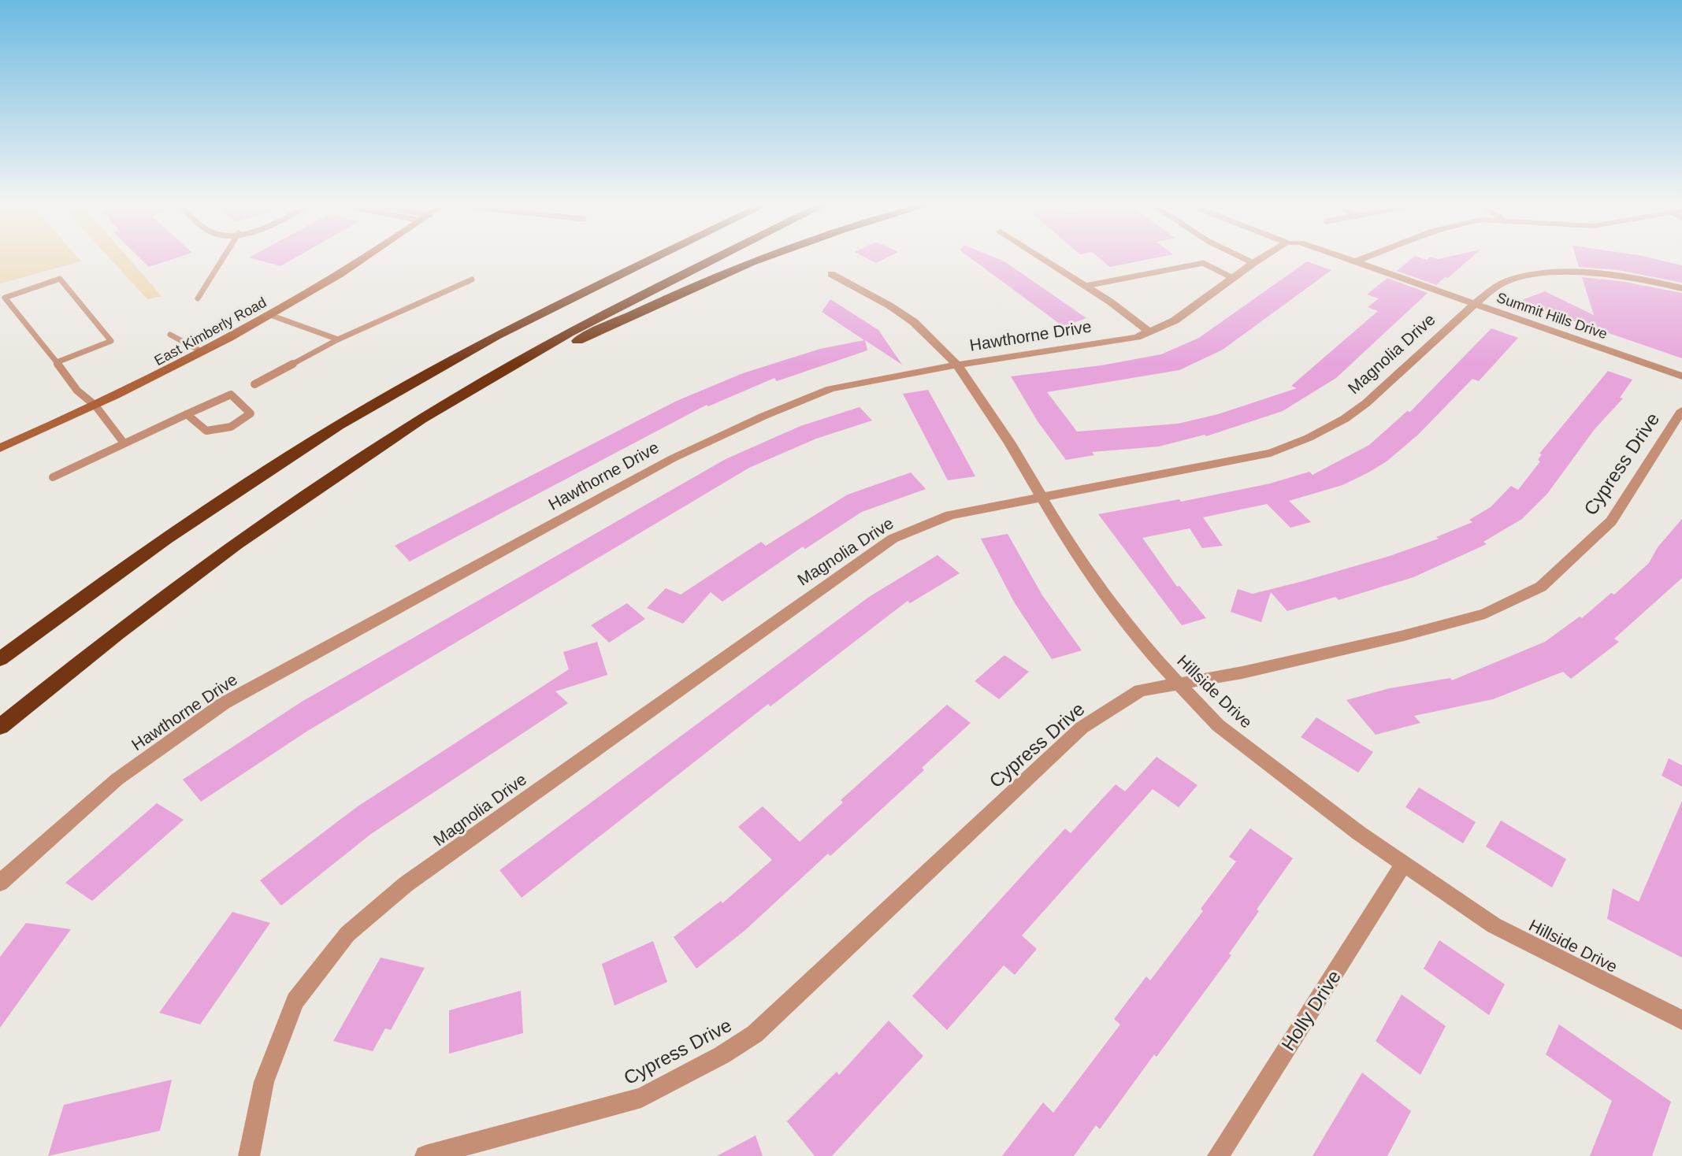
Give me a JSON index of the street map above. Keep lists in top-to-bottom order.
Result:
{
  "streets": {
    "main road": ["East Kimberly Road"],
    "street": [
      "Summit Hills Drive",
      "Hawthorne Drive",
      "Magnolia Drive",
      "Cypress Drive",
      "Hillside Drive",
      "Holly Drive"
    ]
  },
  "crossings": [
    ["Summit Hills Drive", "Magnolia Drive"],
    ["Hawthorne Drive", "Hillside Drive"],
    ["Magnolia Drive", "Hillside Drive"],
    ["Cypress Drive", "Hillside Drive"],
    ["Hillside Drive", "Holly Drive"]
  ]
}
